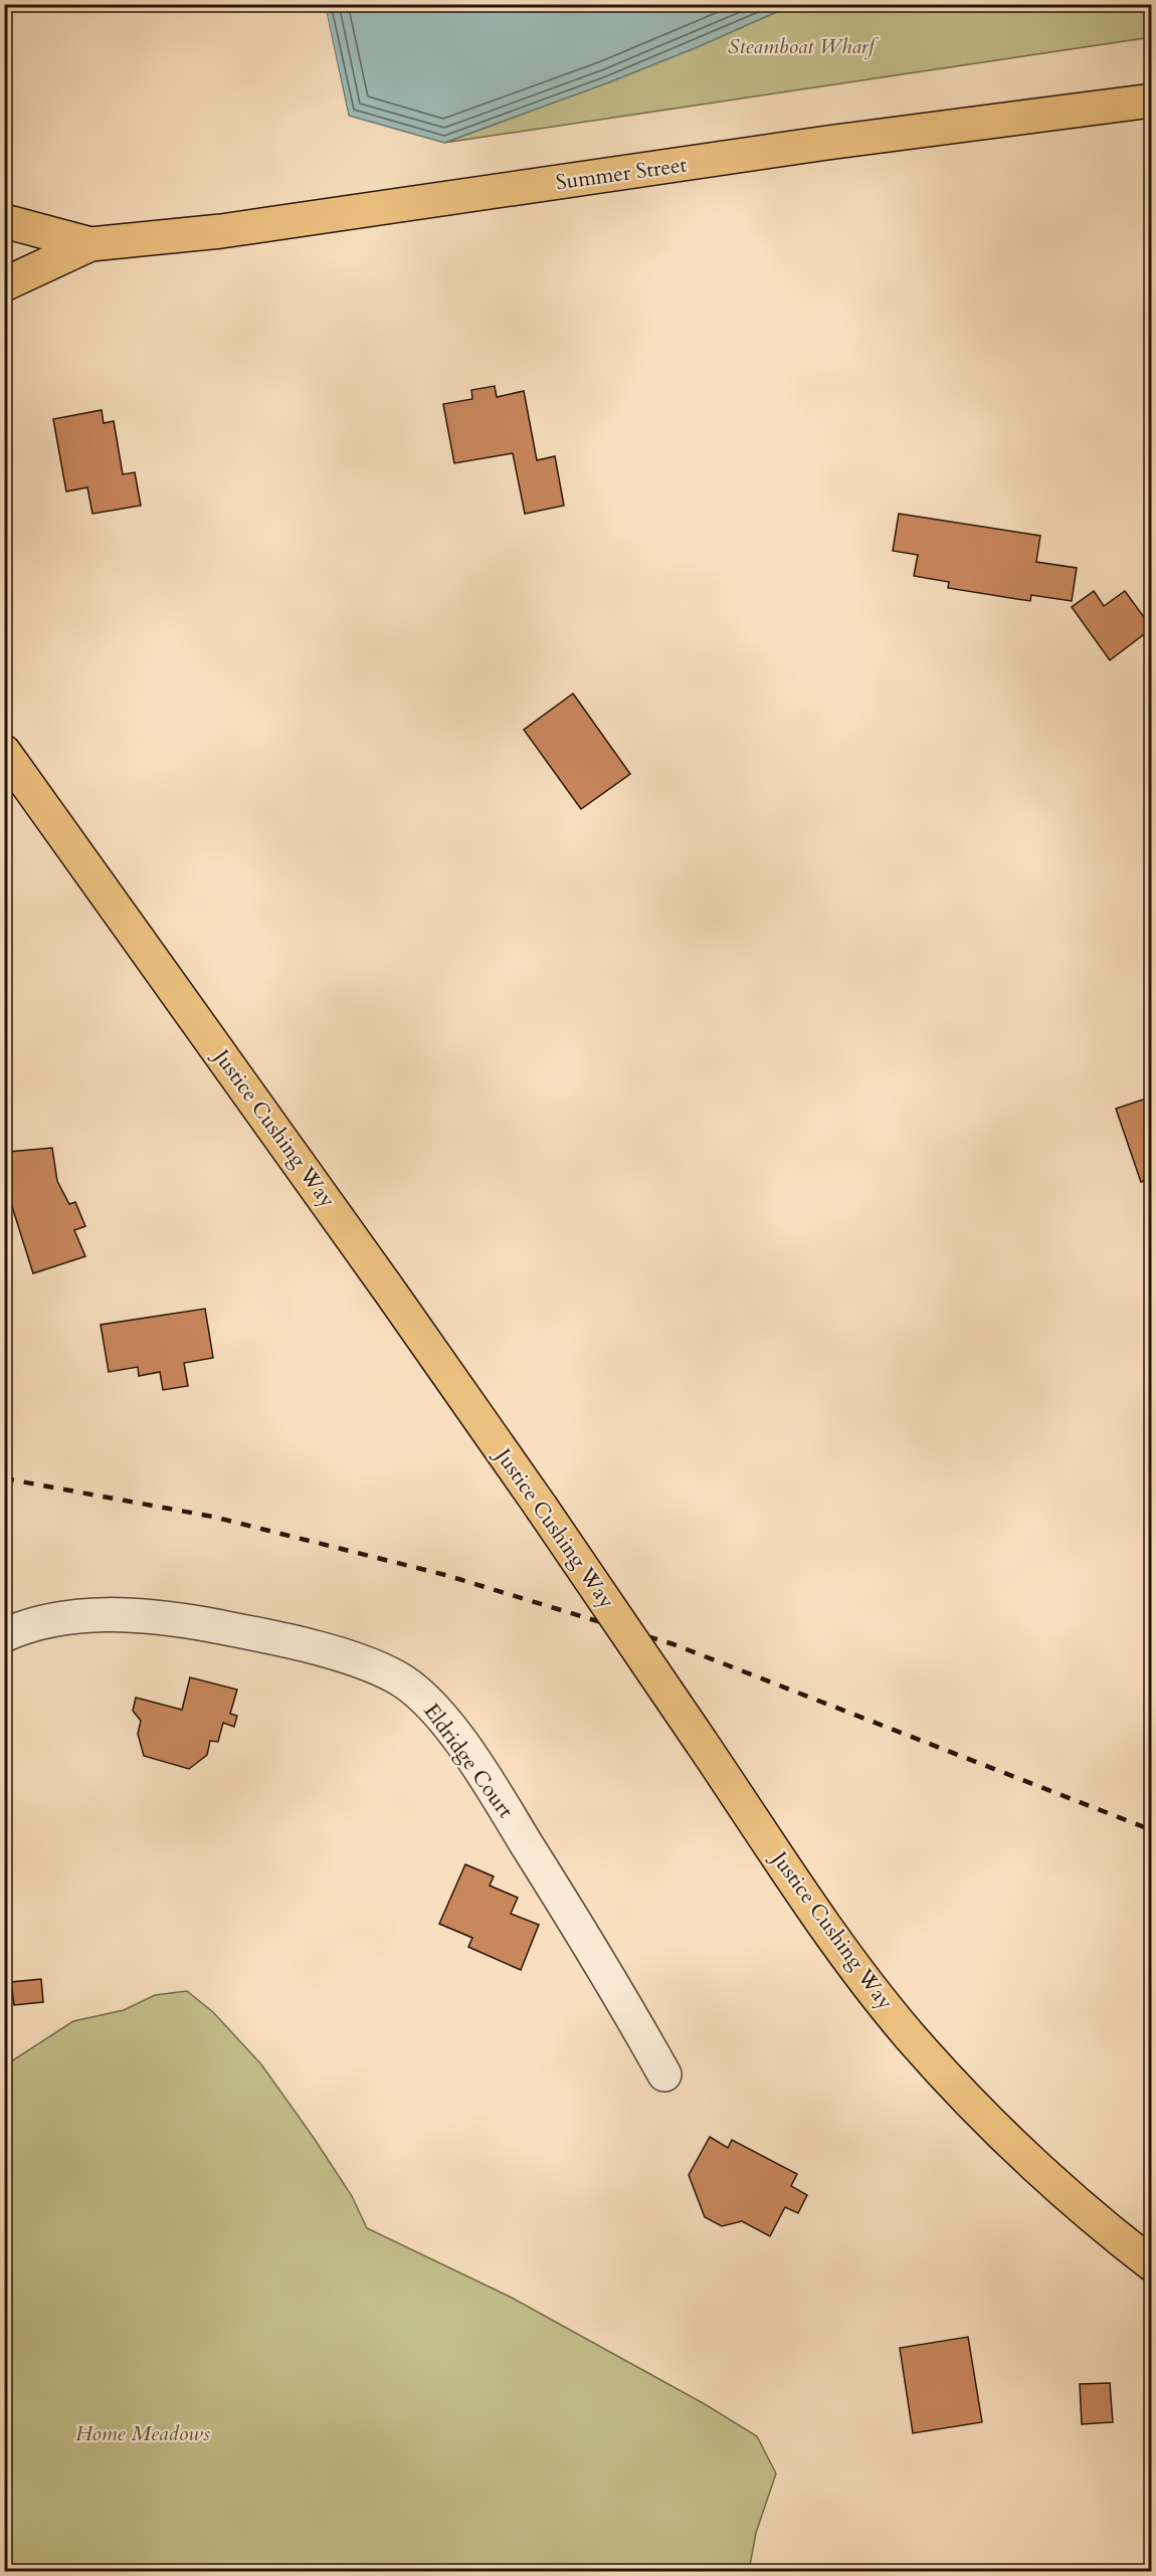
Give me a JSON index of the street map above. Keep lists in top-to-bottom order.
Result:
{
  "streets": {
    "main road": ["Summer Street", "Justice Cushing Way"],
    "street": ["Eldridge Court"]
  },
  "parks": ["Steamboat Wharf", "Home Meadows"]
}
